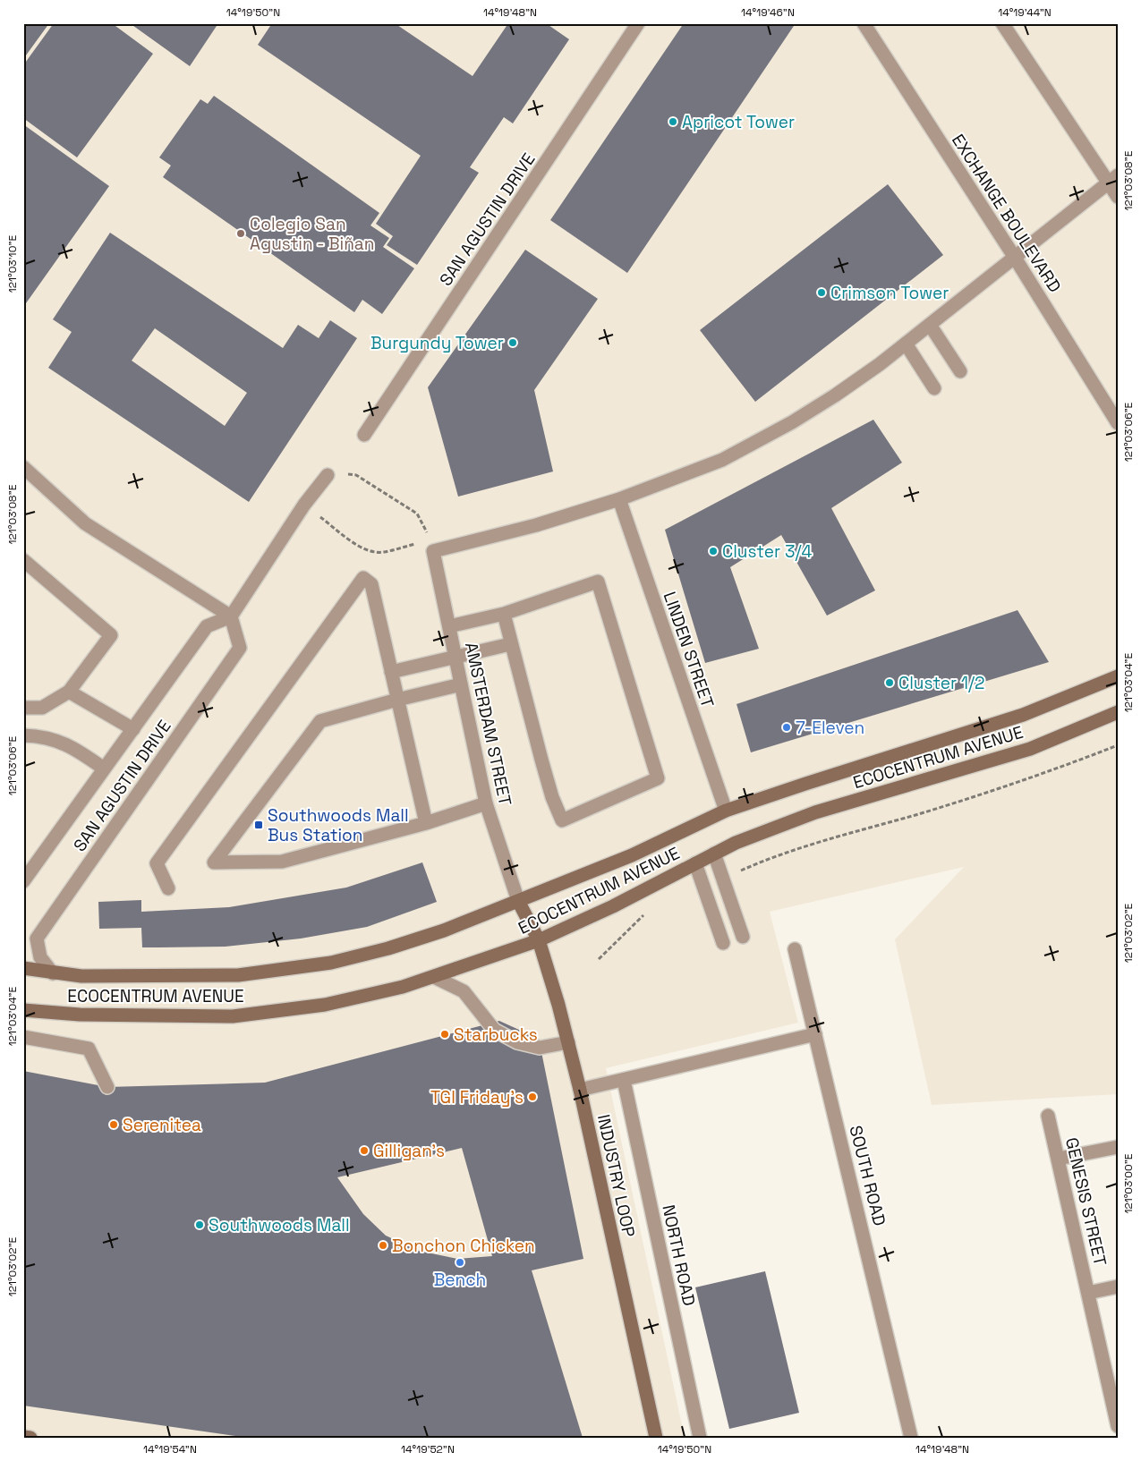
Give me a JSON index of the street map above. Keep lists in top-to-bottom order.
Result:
{
  "streets": {
    "street": [
      "EXCHANGE BOULEVARD",
      "SAN AGUSTIN DRIVE",
      "LINDEN STREET",
      "AMSTERDAM STREET",
      "ECOCENTRUM AVENUE",
      "INDUSTRY LOOP",
      "SOUTH ROAD",
      "GENESIS STREET",
      "NORTH ROAD"
    ]
  },
  "crossings": [
    ["SAN AGUSTIN DRIVE", "ECOCENTRUM AVENUE"],
    ["LINDEN STREET", "ECOCENTRUM AVENUE"],
    ["AMSTERDAM STREET", "ECOCENTRUM AVENUE"],
    ["AMSTERDAM STREET", "INDUSTRY LOOP"],
    ["ECOCENTRUM AVENUE", "INDUSTRY LOOP"]
  ],
  "places": {
    "other": [
      "Apricot Tower",
      "Colegio San Agustin - Biñan",
      "Crimson Tower",
      "Burgundy Tower",
      "Cluster 3/4",
      "Cluster 1/2",
      "7-Eleven",
      "Starbucks",
      "TGI Friday's",
      "Serenitea",
      "Gilligan's",
      "Southwoods Mall",
      "Bonchon Chicken",
      "Bench"
    ],
    "transit": ["Southwoods Mall Bus Station"]
  },
  "coordinates": [
    "14°19'50\"N",
    "14°19'48\"N",
    "14°19'46\"N",
    "14°19'44\"N",
    "121°03'08\"E",
    "121°03'10\"E",
    "121°03'06\"E",
    "121°03'04\"E",
    "121°03'02\"E",
    "121°03'00\"E",
    "14°19'54\"N",
    "14°19'52\"N"
  ]
}
